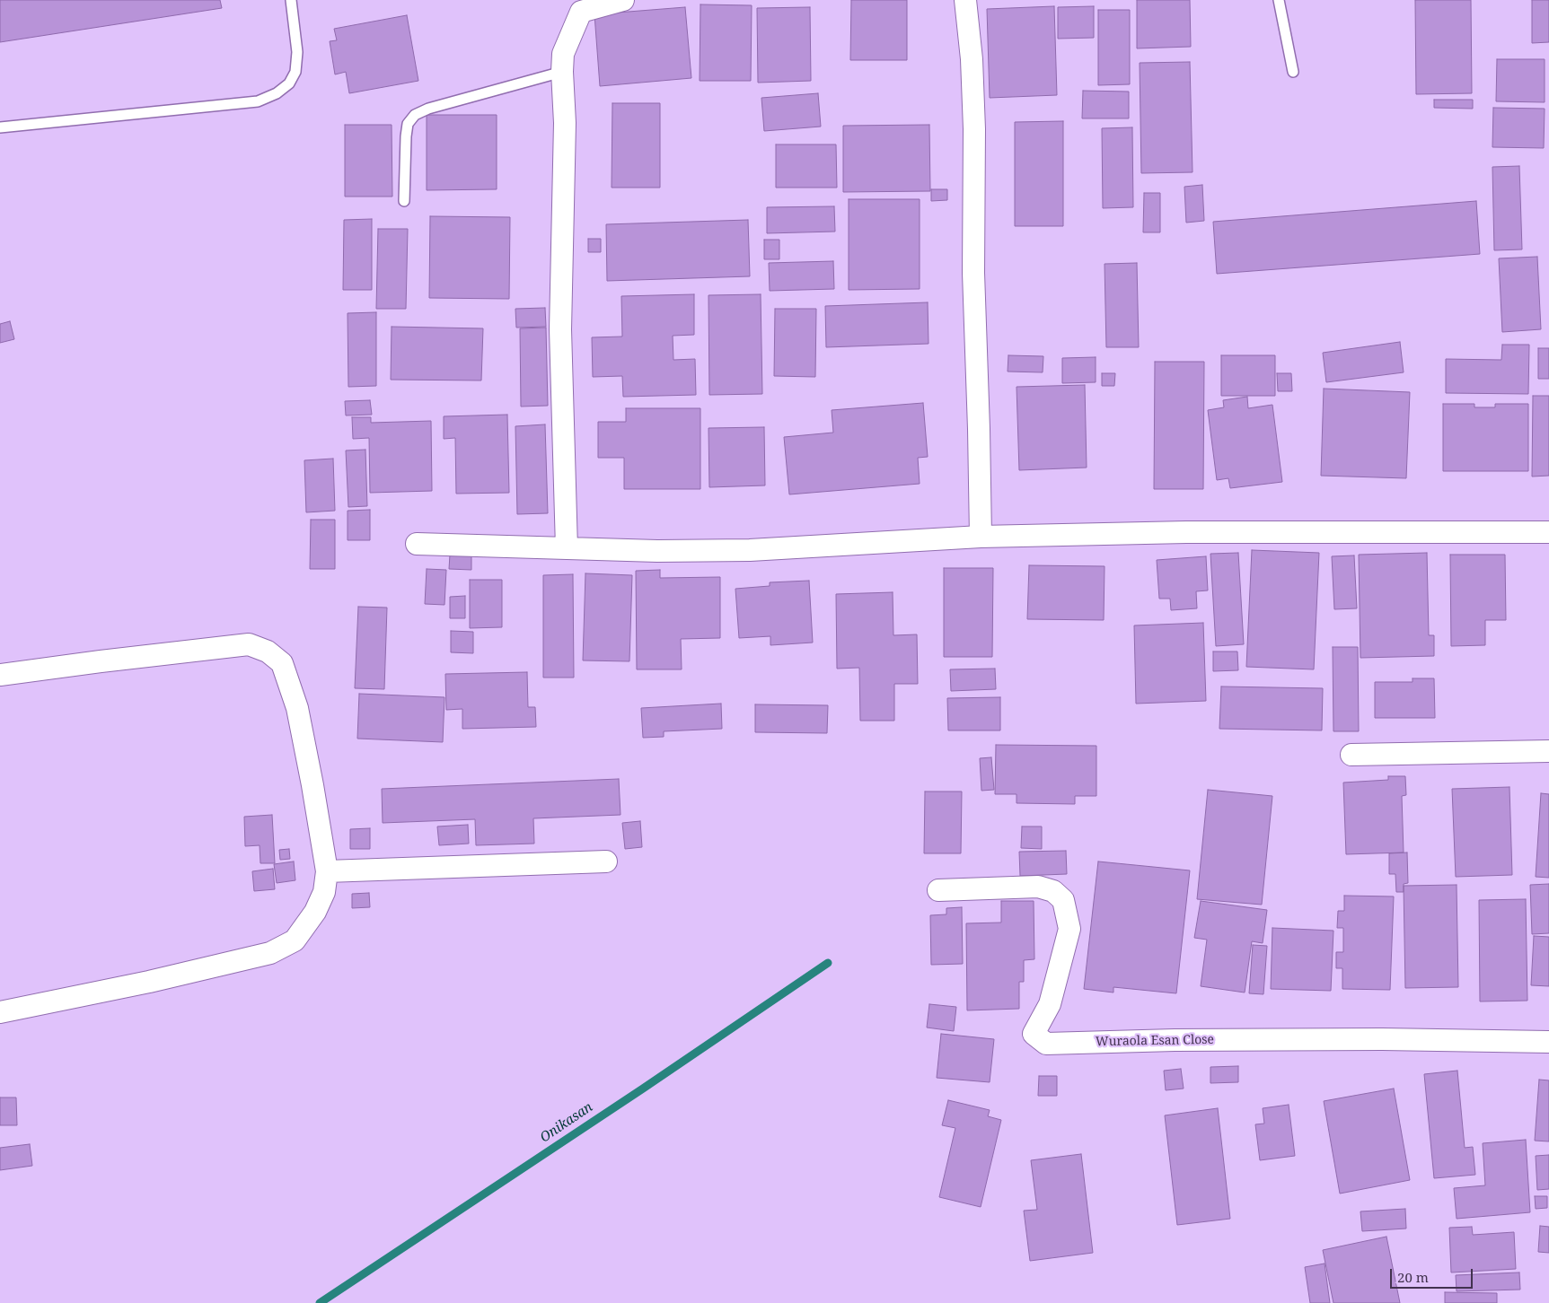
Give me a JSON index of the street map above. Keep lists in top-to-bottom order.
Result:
{
  "streets": {
    "street": ["Wuraola Esan Close"]
  },
  "water": ["Onikasan"],
  "scale_bar": "20 m"
}
